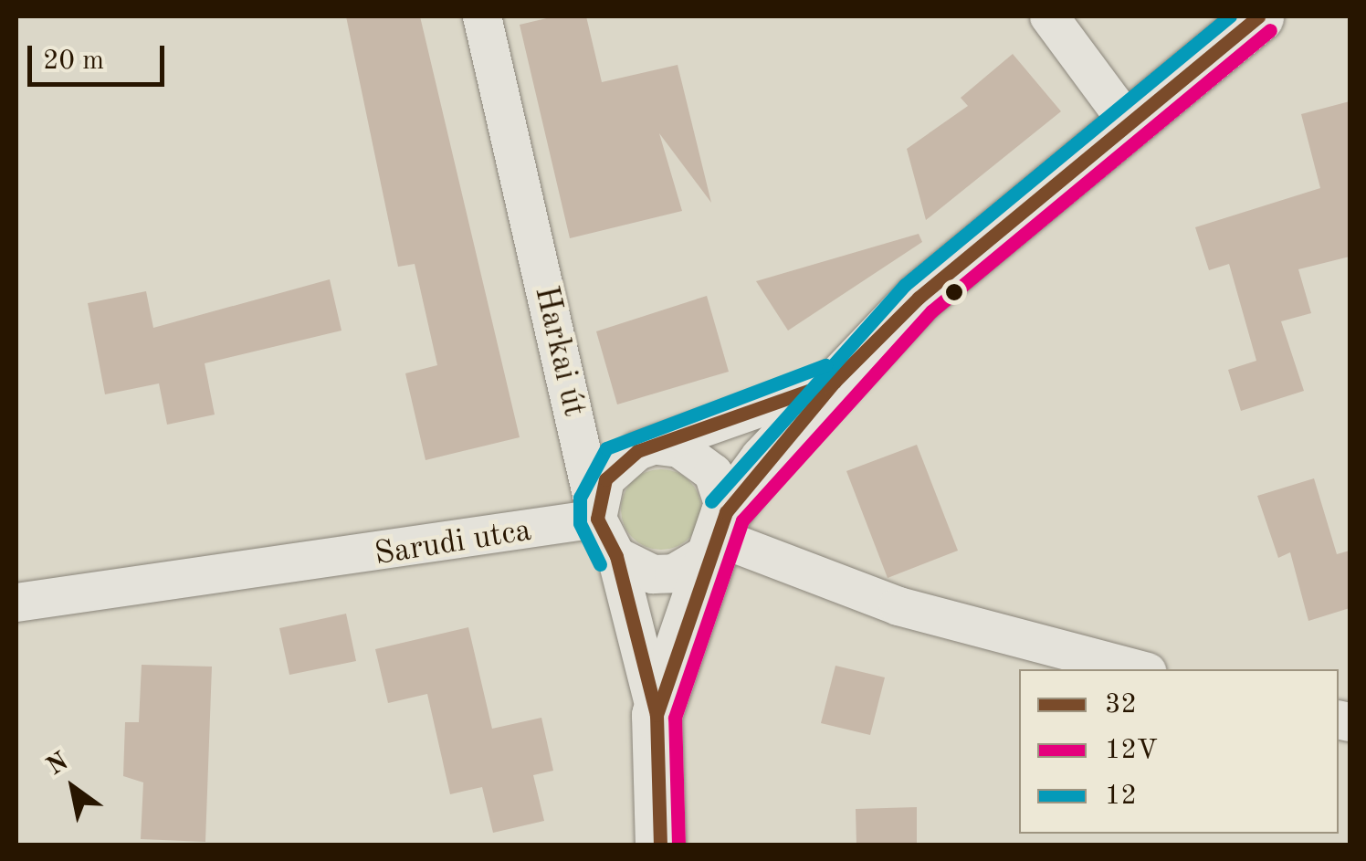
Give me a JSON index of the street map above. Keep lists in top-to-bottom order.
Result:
{
  "streets": {
    "main road": ["Harkai út"],
    "street": ["Sarudi utca"]
  },
  "crossings": [
    ["Harkai út", "Sarudi utca"]
  ],
  "lines": ["transit line 32", "transit line 12", "transit line 12V"],
  "legend": ["32", "12V", "12"],
  "scale_bar": "20 m",
  "north": "top left"
}
